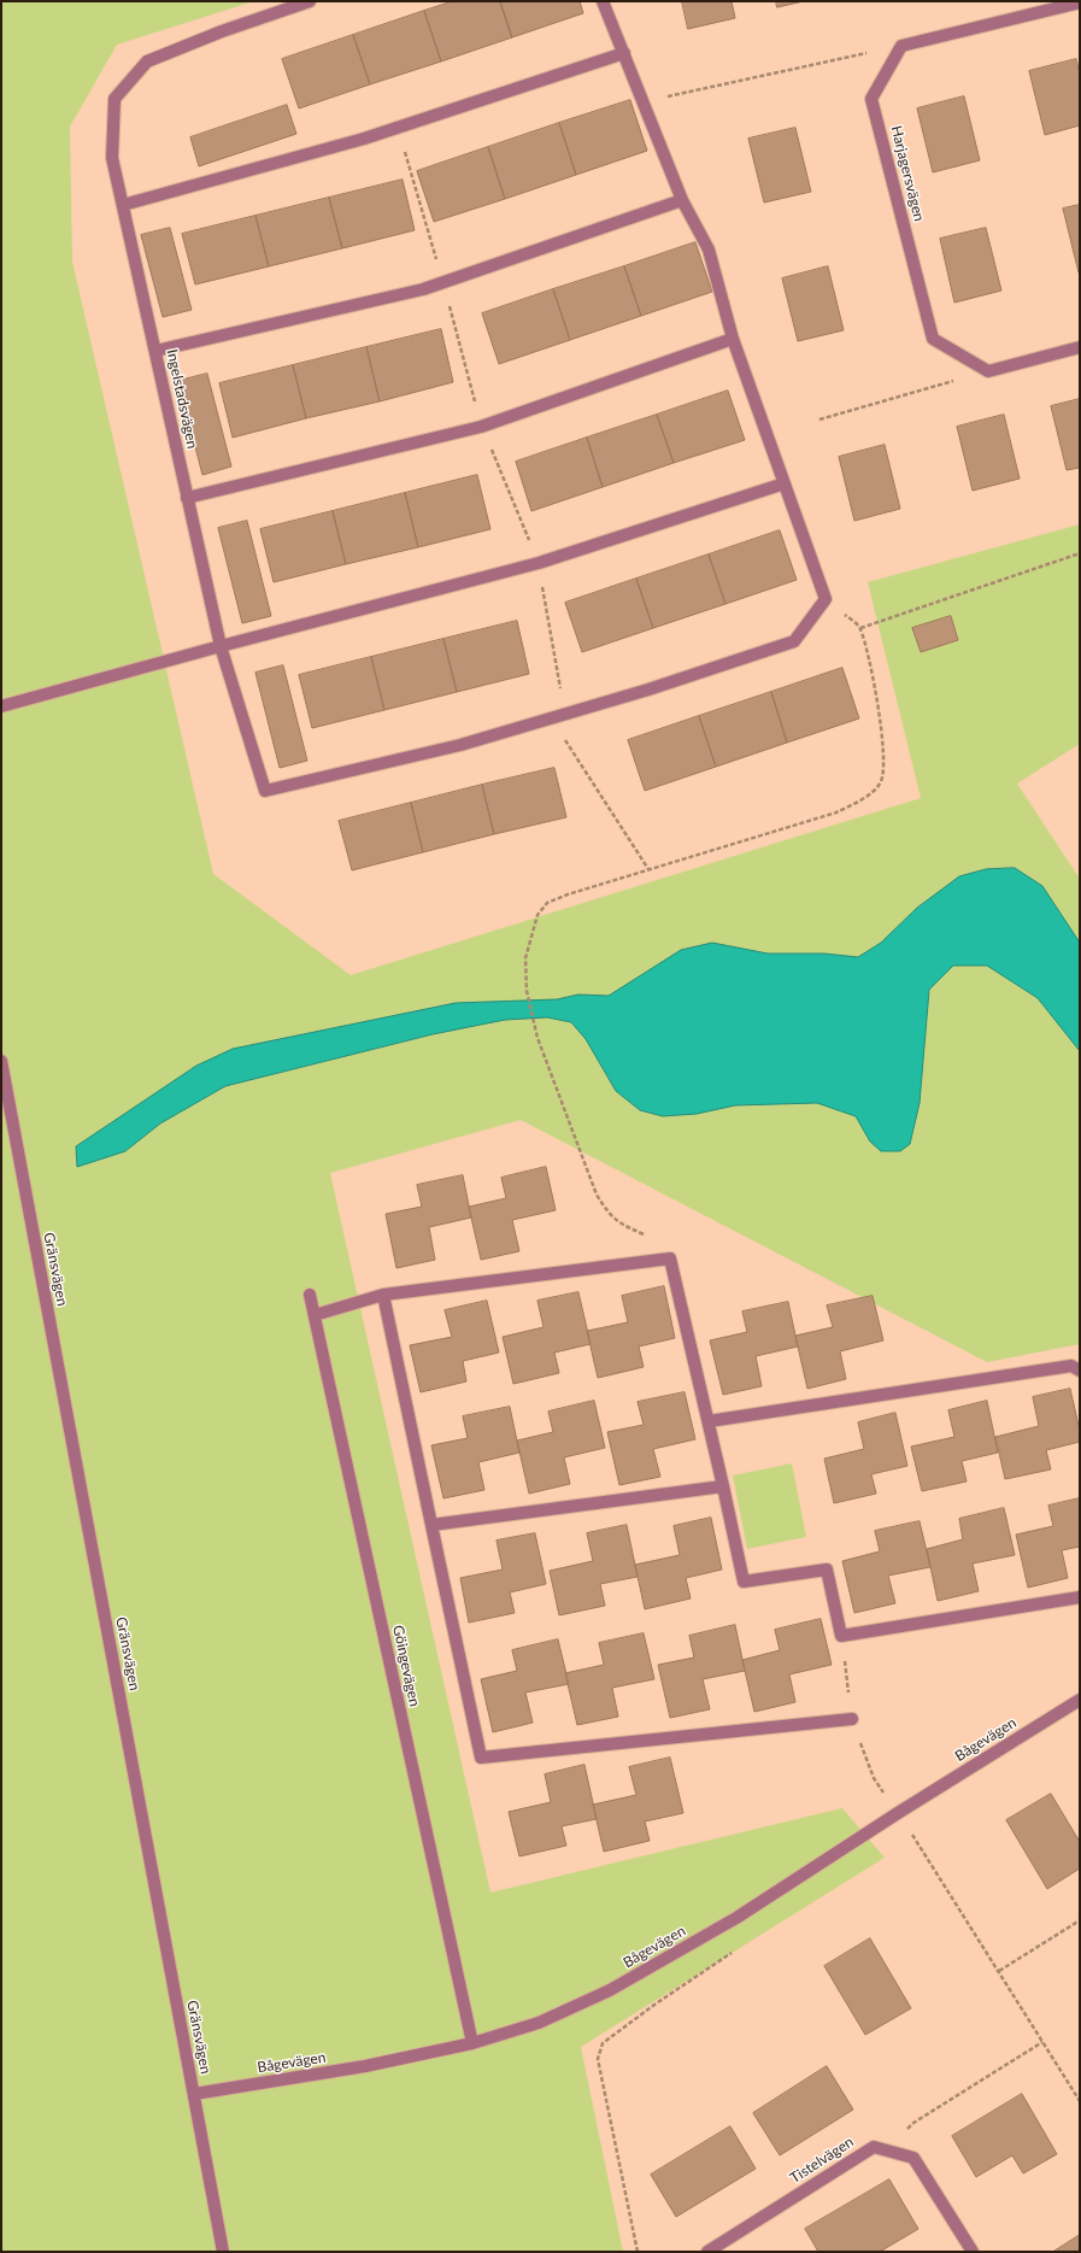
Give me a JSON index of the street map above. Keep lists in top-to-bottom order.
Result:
{
  "streets": {
    "street": [
      "Harjagersvägen",
      "Ingelstadsvägen",
      "Gränsvägen",
      "Göingevägen",
      "Bågevägen",
      "Tistelvägen"
    ]
  },
  "crossings": [
    ["Gränsvägen", "Bågevägen"],
    ["Göingevägen", "Bågevägen"]
  ]
}
